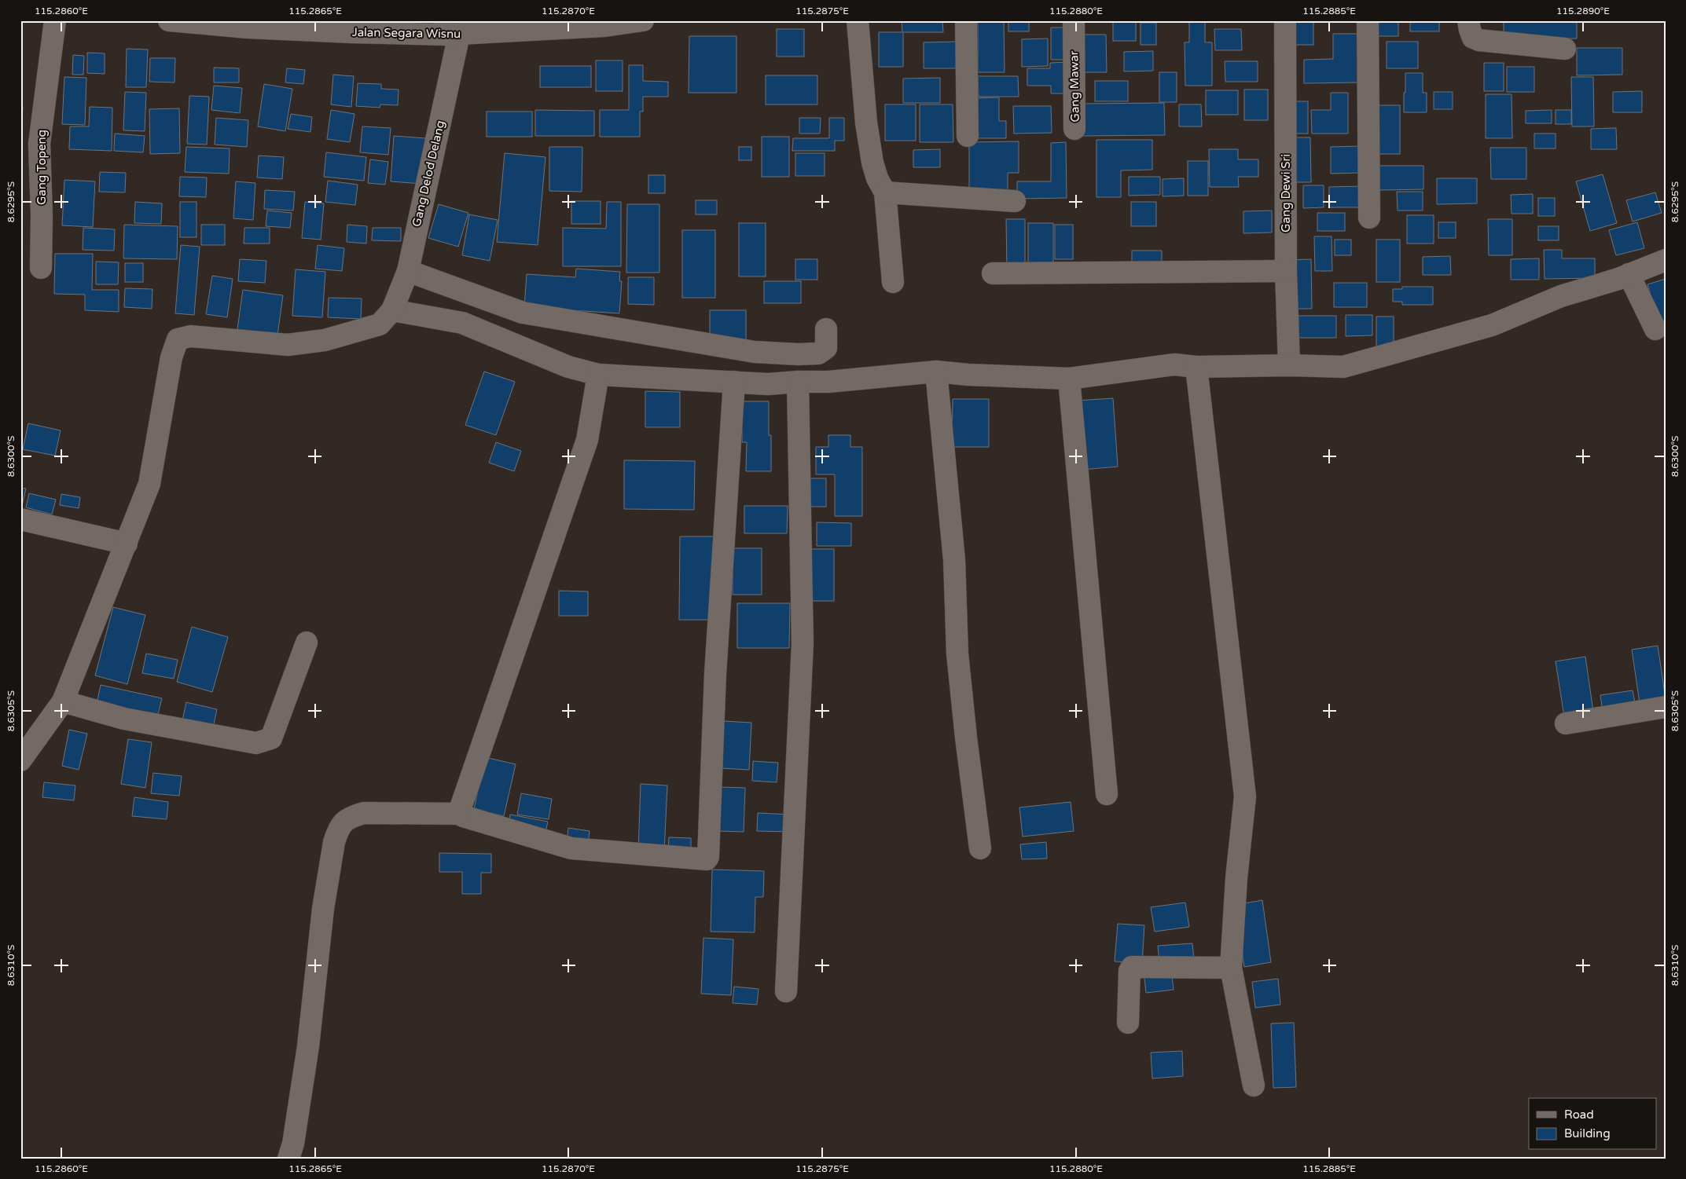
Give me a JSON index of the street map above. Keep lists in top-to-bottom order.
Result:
{
  "streets": {
    "street": [
      "Jalan Segara Wisnu",
      "Gang Mawar",
      "Gang Topeng",
      "Gang Delod Delang",
      "Gang Dewi Sri"
    ]
  },
  "crossings": [
    ["Jalan Segara Wisnu", "Gang Delod Delang"]
  ],
  "legend": ["Road", "Building"],
  "coordinates": [
    "115.2860°E",
    "115.2865°E",
    "115.2870°E",
    "115.2875°E",
    "115.2880°E",
    "115.2885°E",
    "115.2890°E",
    "8.6295°S",
    "8.6300°S",
    "8.6305°S",
    "8.6310°S"
  ]
}
